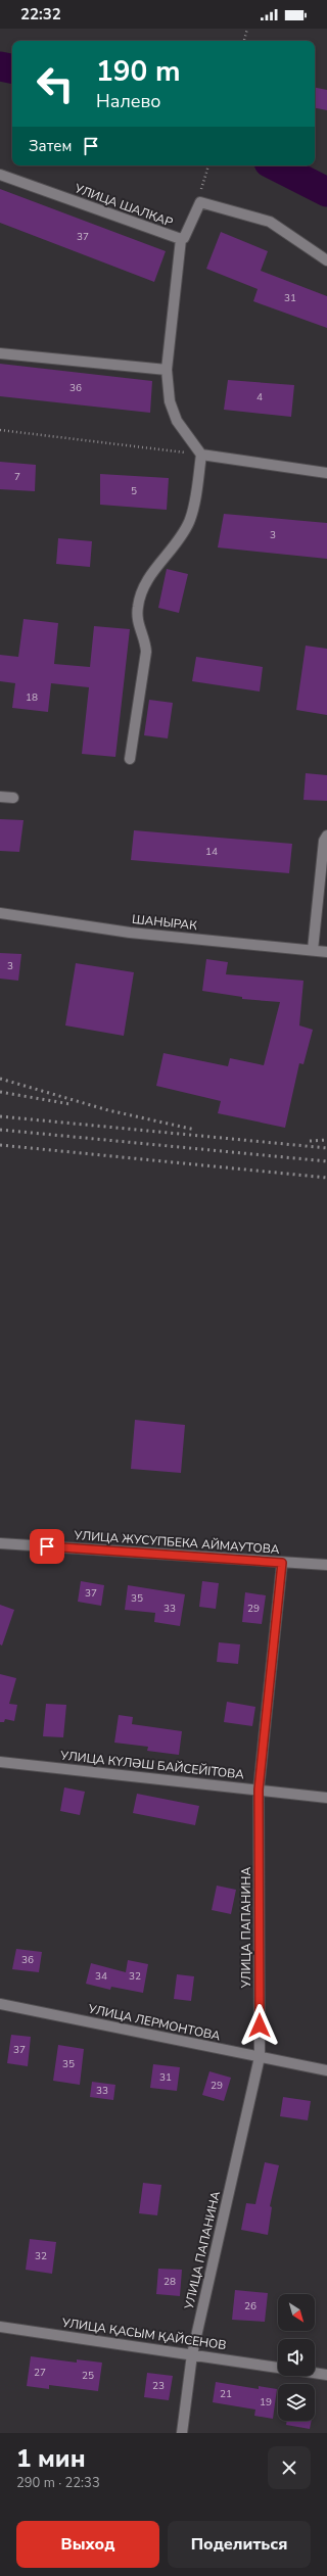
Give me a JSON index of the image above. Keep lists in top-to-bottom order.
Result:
{
  "streets": {
    "street": [
      "УЛИЦА ШАЛКАР",
      "ШАНЫРАК",
      "УЛИЦА ЖУСУПБЕКА АЙМАУТОВА",
      "УЛИЦА КҮЛӘШ БАЙСЕЙІТОВА",
      "УЛИЦА ПАПАНИНА",
      "УЛИЦА ЛЕРМОНТОВА",
      "УЛИЦА ҚАСЫМ ҚАЙСЕНОВ"
    ]
  },
  "crossings": [
    ["УЛИЦА ЖУСУПБЕКА АЙМАУТОВА", "УЛИЦА ПАПАНИНА"],
    ["УЛИЦА КҮЛӘШ БАЙСЕЙІТОВА", "УЛИЦА ПАПАНИНА"],
    ["УЛИЦА ПАПАНИНА", "УЛИЦА ЛЕРМОНТОВА"],
    ["УЛИЦА ПАПАНИНА", "УЛИЦА ҚАСЫМ ҚАЙСЕНОВ"]
  ],
  "house_numbers": [
    "37",
    "31",
    "36",
    "4",
    "7",
    "5",
    "3",
    "18",
    "14",
    "3",
    "37",
    "35",
    "33",
    "29",
    "36",
    "34",
    "32",
    "37",
    "35",
    "31",
    "29",
    "33",
    "32",
    "28",
    "26",
    "27",
    "25",
    "23",
    "21",
    "19"
  ],
  "north": "bottom right",
  "page": {
    "status": "22:32",
    "turn": ["190 m", "Налево"],
    "then": "Затем",
    "heading": ["1 мин", "290 m · 22:33"],
    "buttons": ["Выход", "Поделиться"]
  }
}
